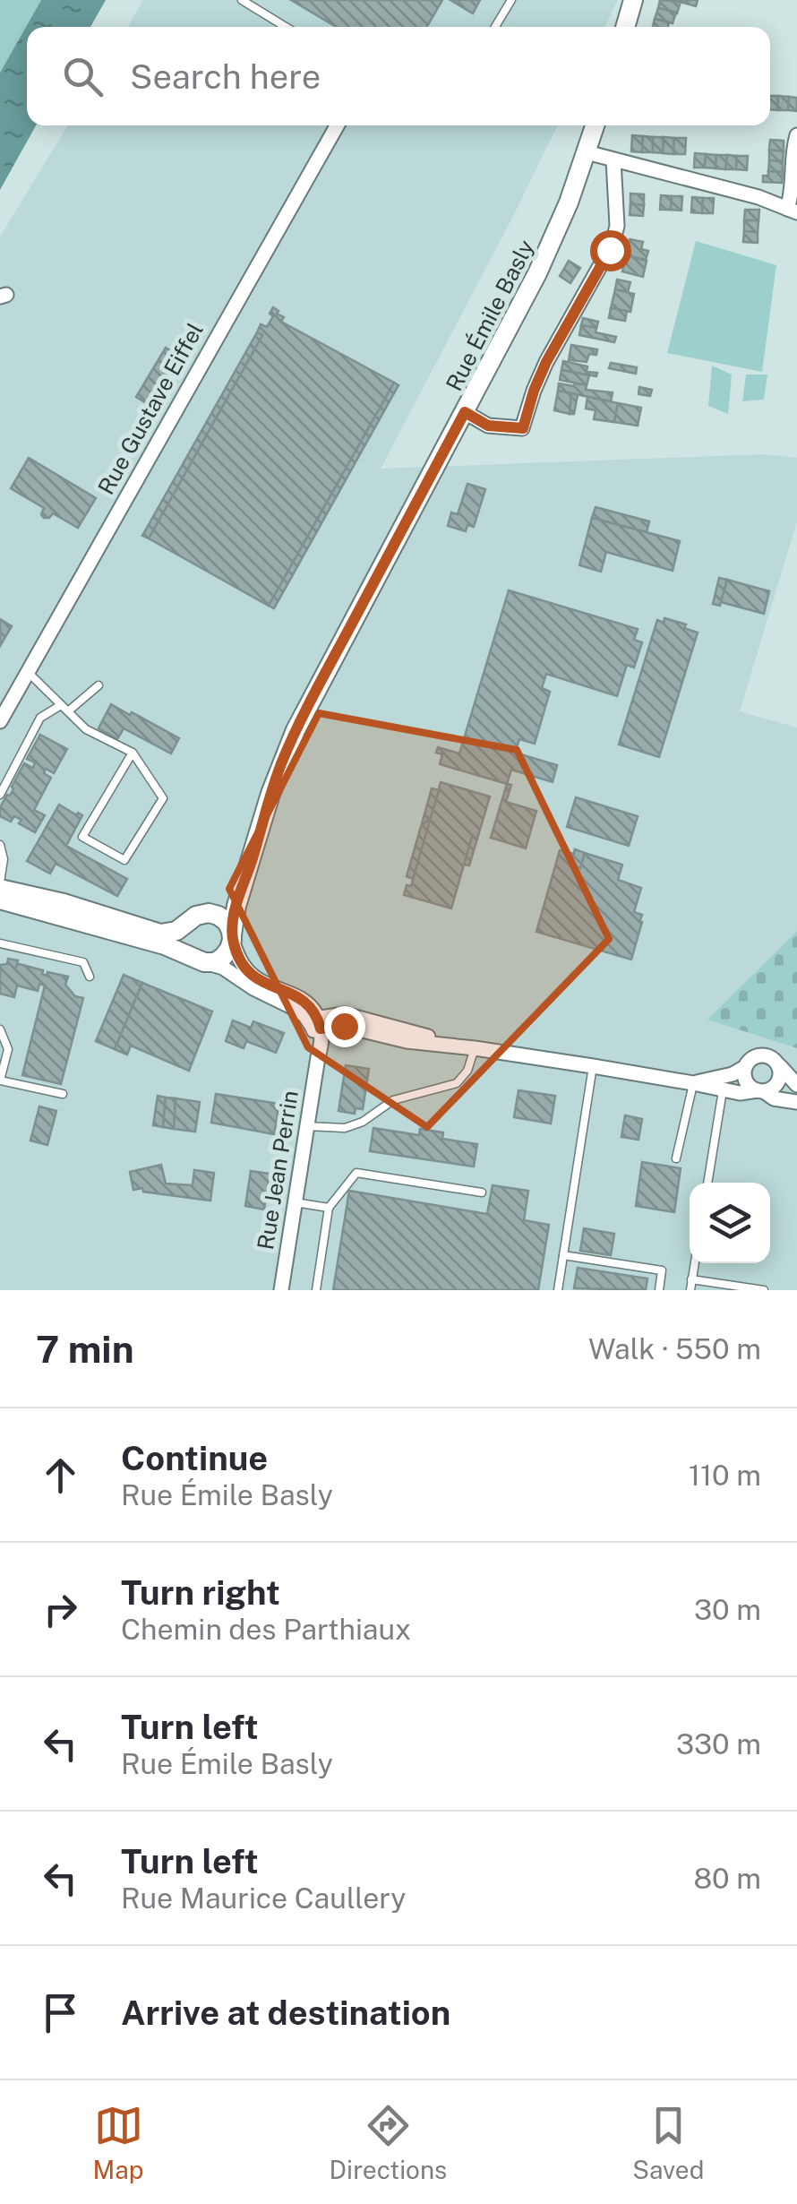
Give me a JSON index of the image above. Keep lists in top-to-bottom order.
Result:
{
  "streets": {
    "street": ["Rue Émile Basly", "Rue Gustave Eiffel", "Rue Jean Perrin"]
  },
  "page": {
    "search": "Search here",
    "heading": ["7 min", "Walk · 550 m"],
    "list": [
      ["Continue", "Rue Émile Basly", "110 m"],
      ["Turn right", "Chemin des Parthiaux", "30 m"],
      ["Turn left", "Rue Émile Basly", "330 m"],
      ["Turn left", "Rue Maurice Caullery", "80 m"],
      "Arrive at destination"
    ],
    "nav": ["Map", "Directions", "Saved"]
  }
}
